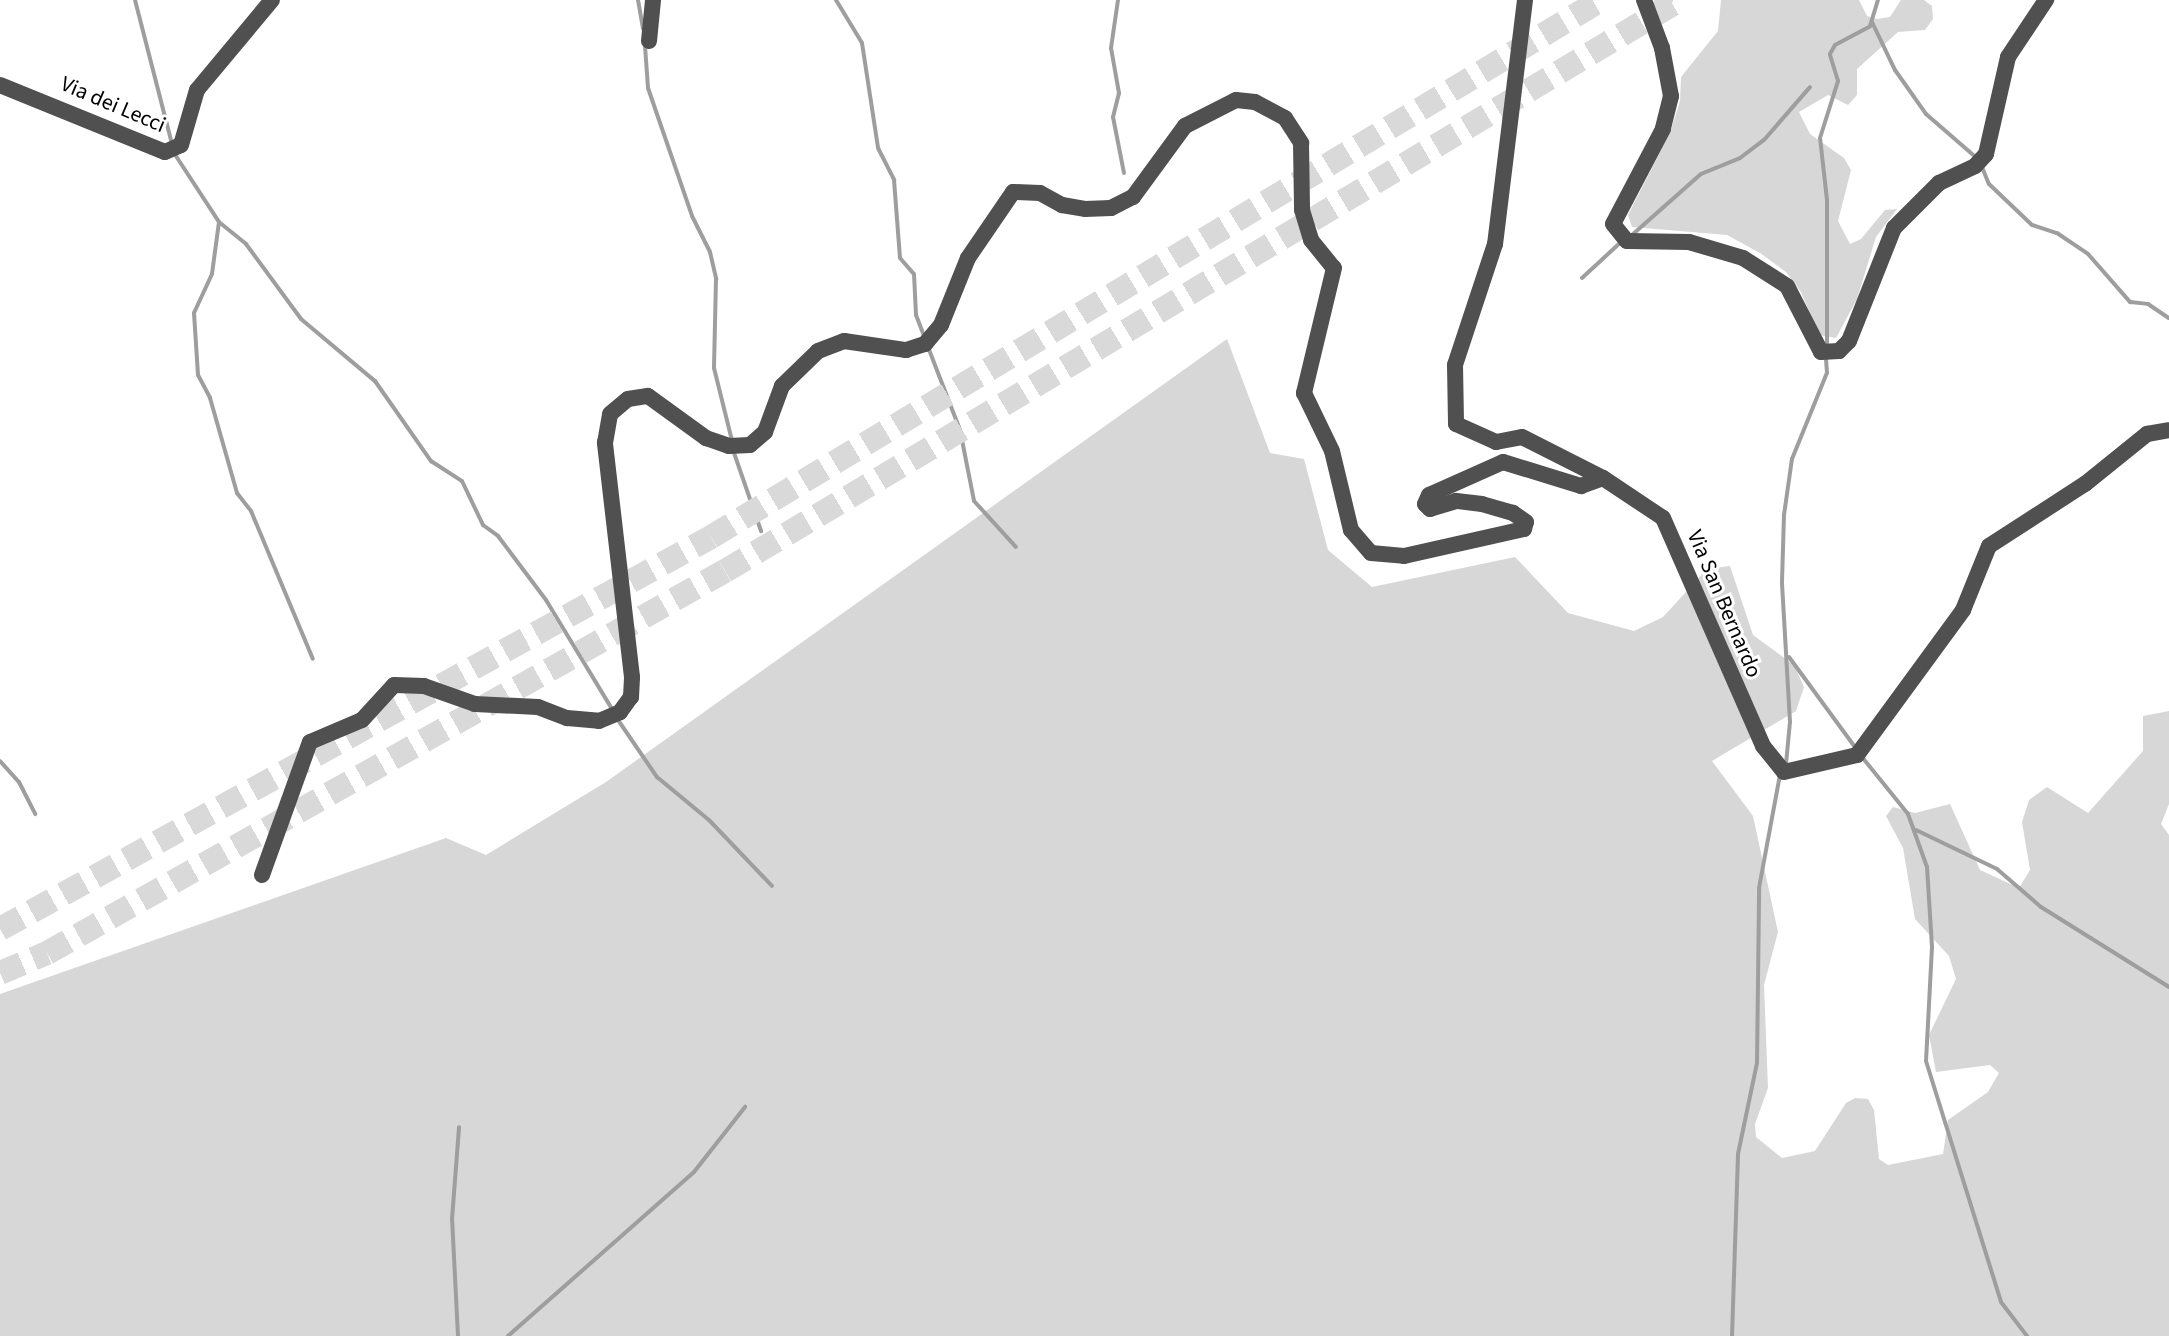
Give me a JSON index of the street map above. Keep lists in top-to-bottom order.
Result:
{
  "streets": {
    "street": ["Via dei Lecci", "Via San Bernardo"]
  }
}
